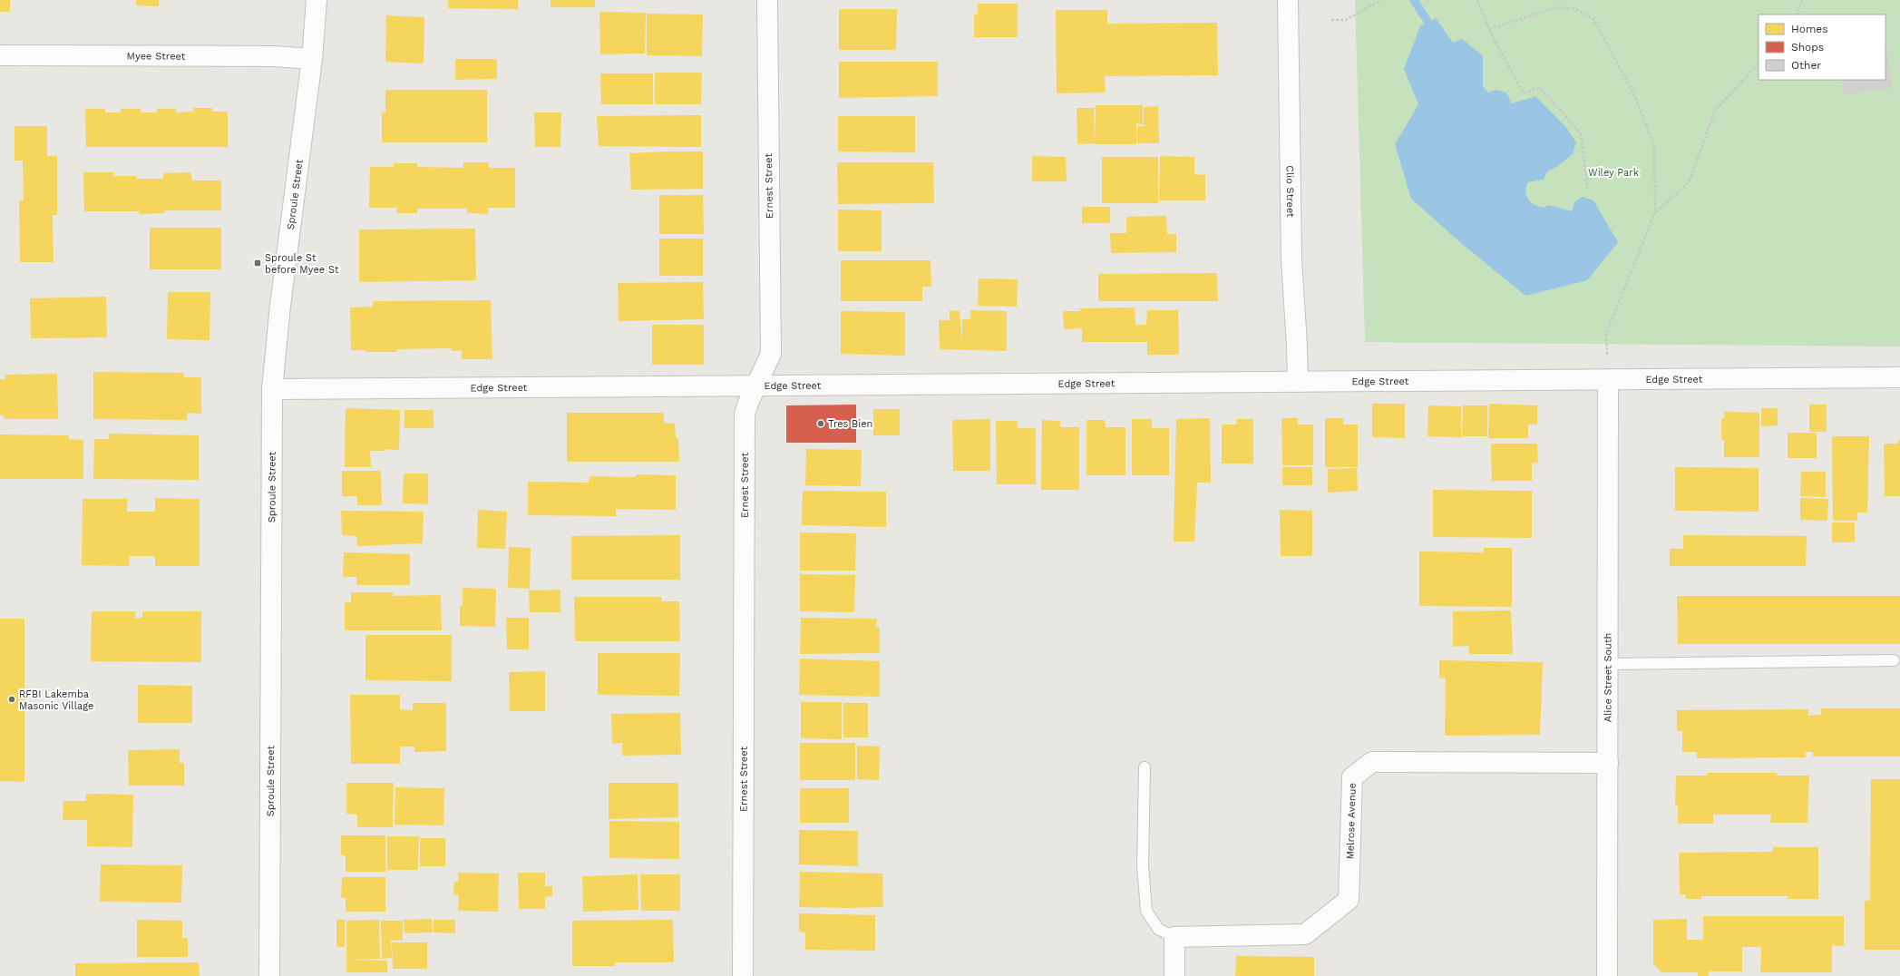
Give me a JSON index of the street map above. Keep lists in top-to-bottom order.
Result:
{
  "streets": {
    "street": [
      "Myee Street",
      "Ernest Street",
      "Clio Street",
      "Sproule Street",
      "Edge Street",
      "Alice Street South",
      "Melrose Avenue"
    ]
  },
  "crossings": [
    ["Myee Street", "Sproule Street"],
    ["Ernest Street", "Edge Street"],
    ["Clio Street", "Edge Street"],
    ["Sproule Street", "Edge Street"],
    ["Edge Street", "Alice Street South"],
    ["Alice Street South", "Melrose Avenue"]
  ],
  "parks": ["Wiley Park"],
  "places": {
    "transit": ["Sproule St before Myee St"],
    "other": ["Tres Bien", "RFBI Lakemba Masonic Village"]
  },
  "legend": ["Homes", "Shops", "Other"]
}
